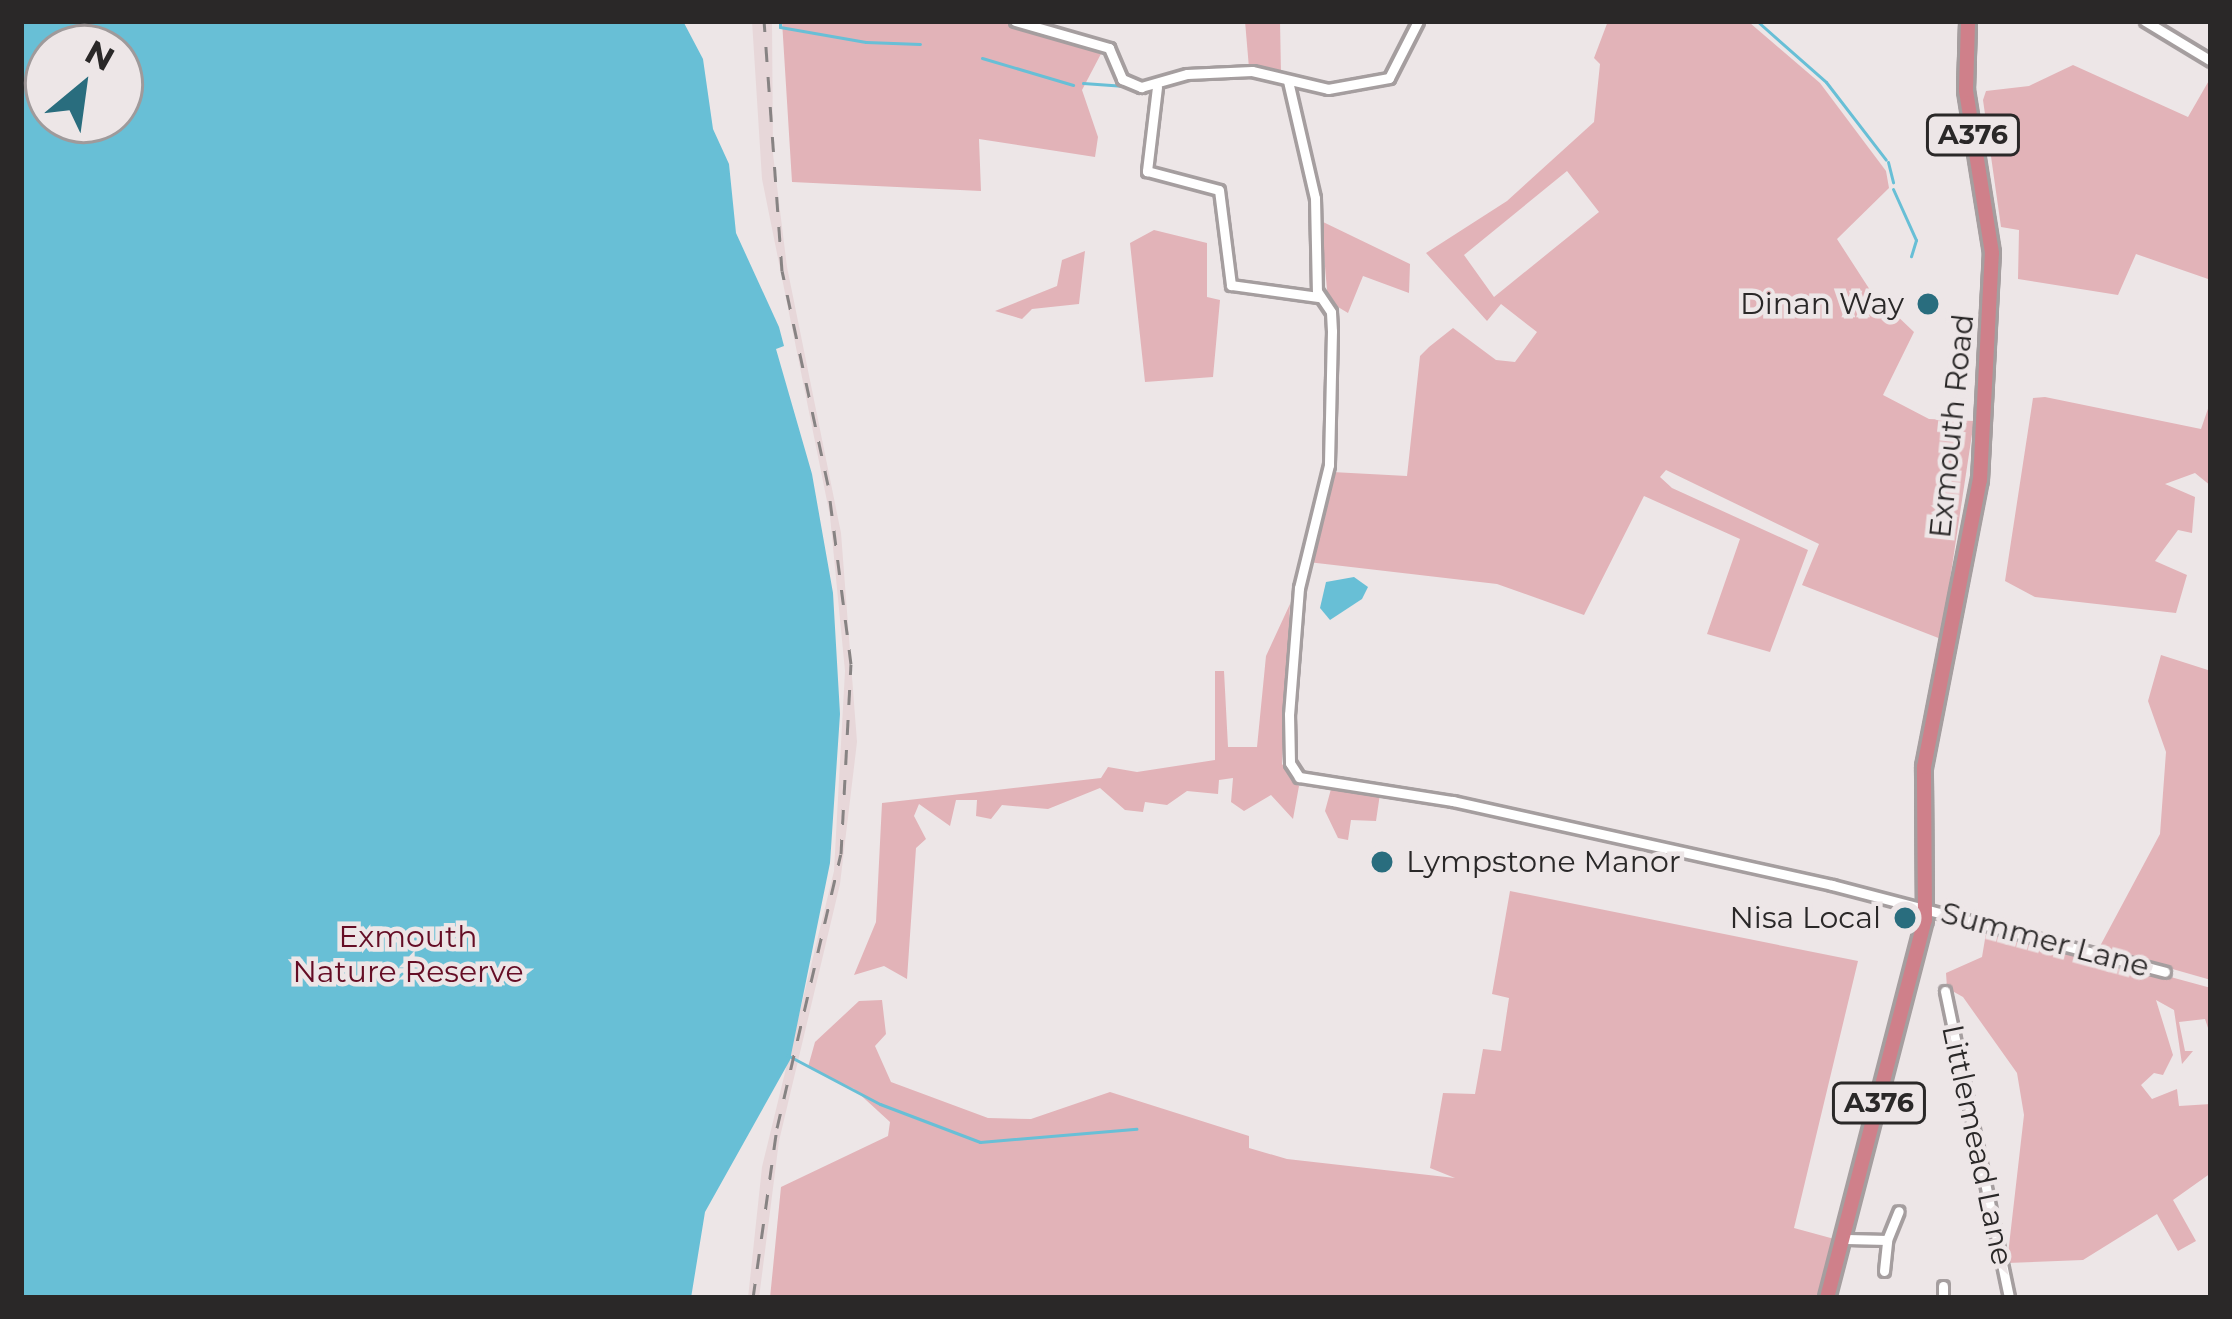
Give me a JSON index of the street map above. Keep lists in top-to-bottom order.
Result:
{
  "streets": {
    "highway": ["A376", "Exmouth Road"],
    "street": ["Summer Lane", "Littlemead Lane"]
  },
  "crossings": [
    ["A376", "Exmouth Road"],
    ["A376", "Summer Lane"],
    ["Exmouth Road", "Summer Lane"]
  ],
  "parks": ["Exmouth Nature Reserve"],
  "places": ["Dinan Way", "Lympstone Manor", "Nisa Local"],
  "north": "top right"
}
